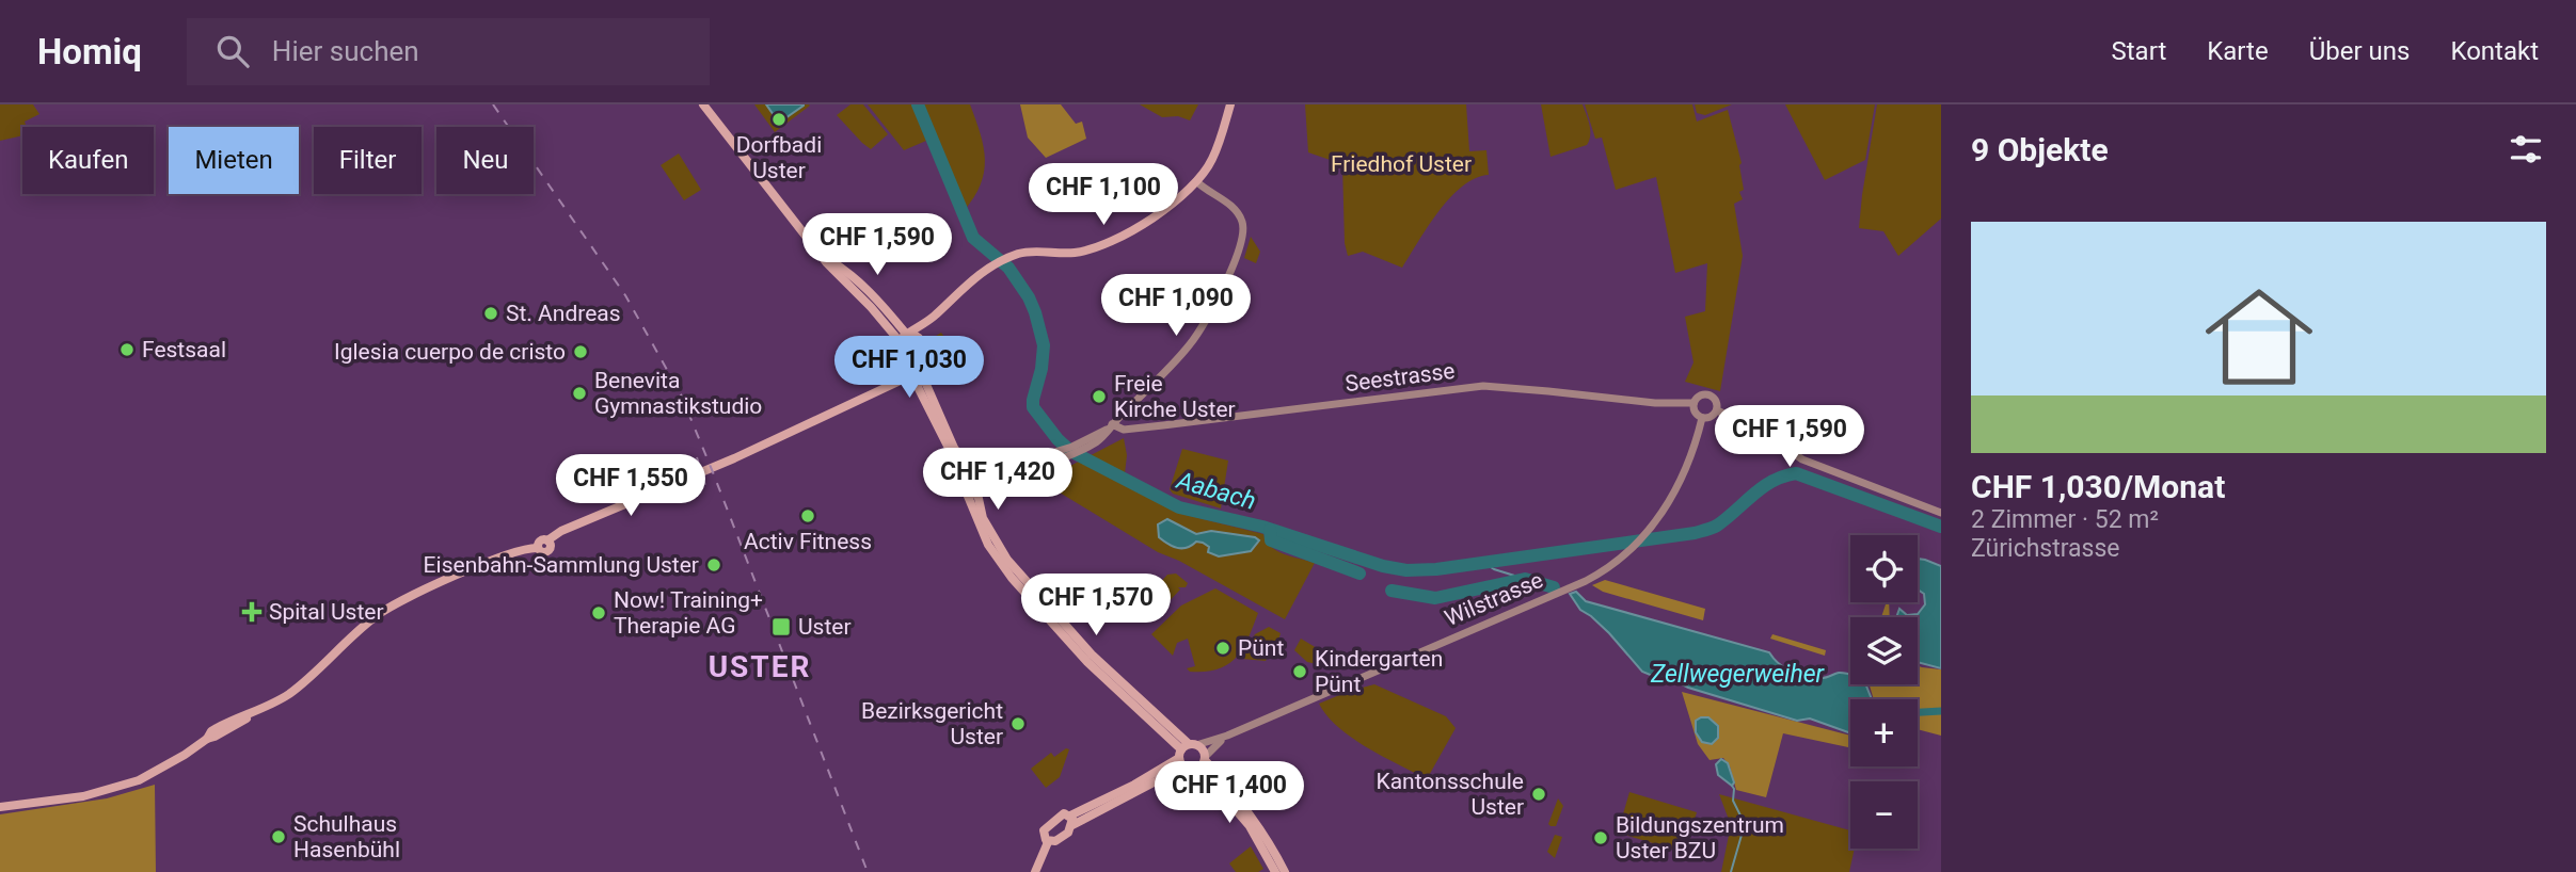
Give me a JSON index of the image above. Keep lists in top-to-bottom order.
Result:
{
  "streets": {
    "street": ["Seestrasse", "Wilstrasse"]
  },
  "crossings": [
    ["Seestrasse", "Wilstrasse"]
  ],
  "districts": ["USTER"],
  "water": ["Aabach", "Zellwegerweiher"],
  "parks": ["Friedhof Uster"],
  "places": {
    "other": [
      "Dorfbadi Uster",
      "St. Andreas",
      "Festsaal",
      "Iglesia cuerpo de cristo",
      "Benevita Gymnastikstudio",
      "Freie Kirche Uster",
      "Activ Fitness",
      "Eisenbahn-Sammlung Uster",
      "Now! Training+ Therapie AG",
      "Pünt",
      "Kindergarten Pünt",
      "Bezirksgericht Uster",
      "Kantonsschule Uster",
      "Schulhaus Hasenbühl",
      "Bildungszentrum Uster BZU"
    ],
    "health": ["Spital Uster"],
    "transit": ["Uster"]
  },
  "page": {
    "header": "Homiq",
    "search": "Hier suchen",
    "nav": [
      "Start",
      "Karte",
      "Über uns",
      "Kontakt"
    ],
    "heading": "9 Objekte",
    "chip": [
      "Kaufen",
      "Mieten",
      "Filter",
      "Neu"
    ],
    "price": [
      "CHF 1,100",
      "CHF 1,590",
      "CHF 1,090",
      "CHF 1,030",
      "CHF 1,590",
      "CHF 1,420",
      "CHF 1,550",
      "CHF 1,570",
      "CHF 1,400"
    ],
    "list": [
      {
        "name": "CHF 1,030/Monat",
        "note": "2 Zimmer · 52 m² · Zürichstrasse"
      }
    ],
    "map_buttons": ["+", "−"]
  }
}
